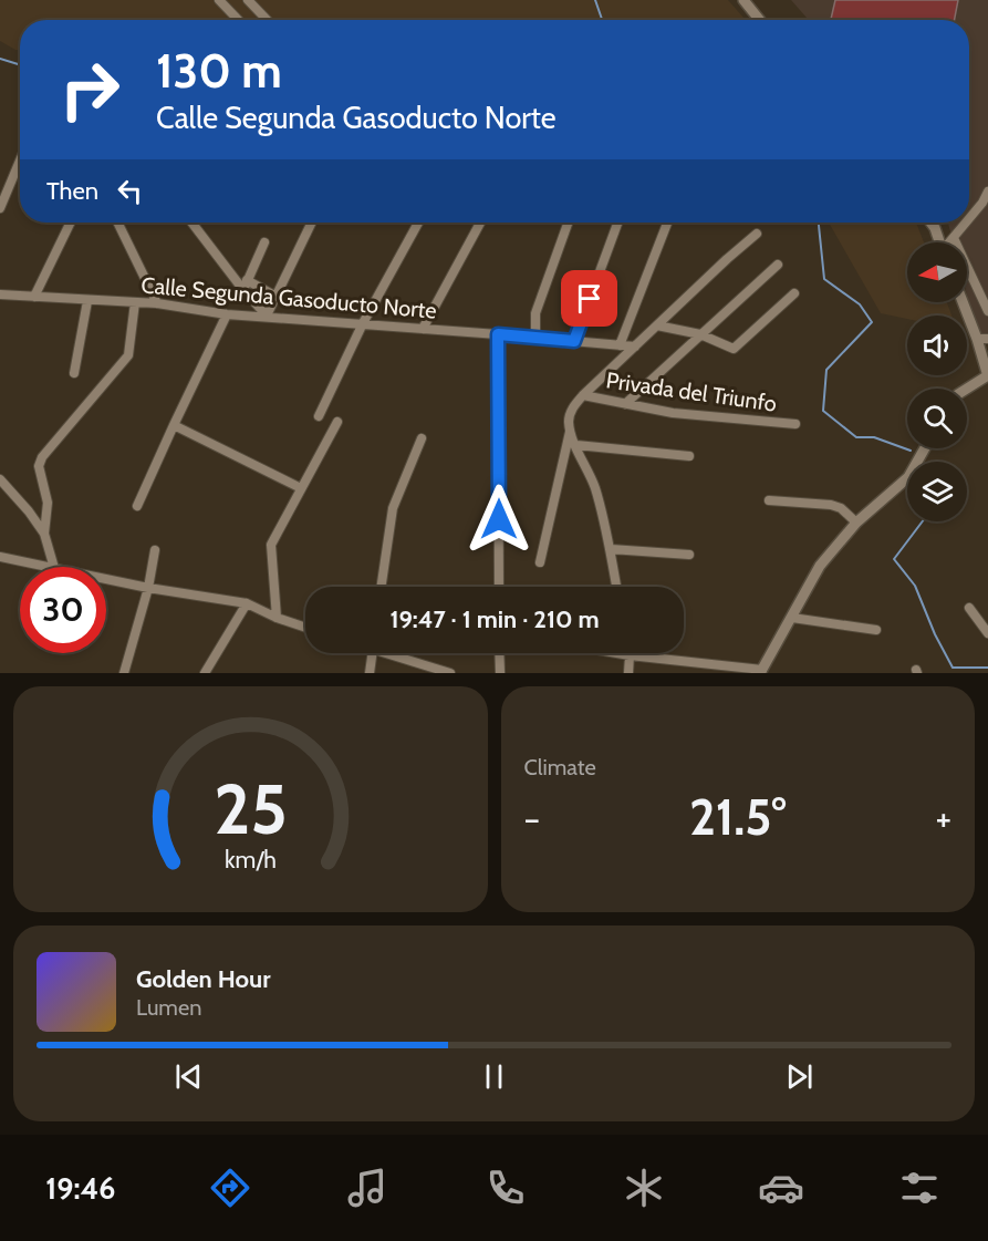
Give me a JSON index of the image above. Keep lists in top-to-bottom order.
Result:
{
  "streets": {
    "street": ["Calle Segunda Gasoducto Norte", "Privada del Triunfo"]
  },
  "north": "left",
  "page": {
    "turn": ["130 m", "Calle Segunda Gasoducto Norte"],
    "then": "Then",
    "limit": "30",
    "trip": "19:47 · 1 min · 210 m",
    "tile": "Climate",
    "heat": ["−", "21.5°", "+"],
    "song": ["Golden Hour", "Lumen"],
    "tabs": "19:46",
    "gauge": ["25", "km/h"]
  }
}
